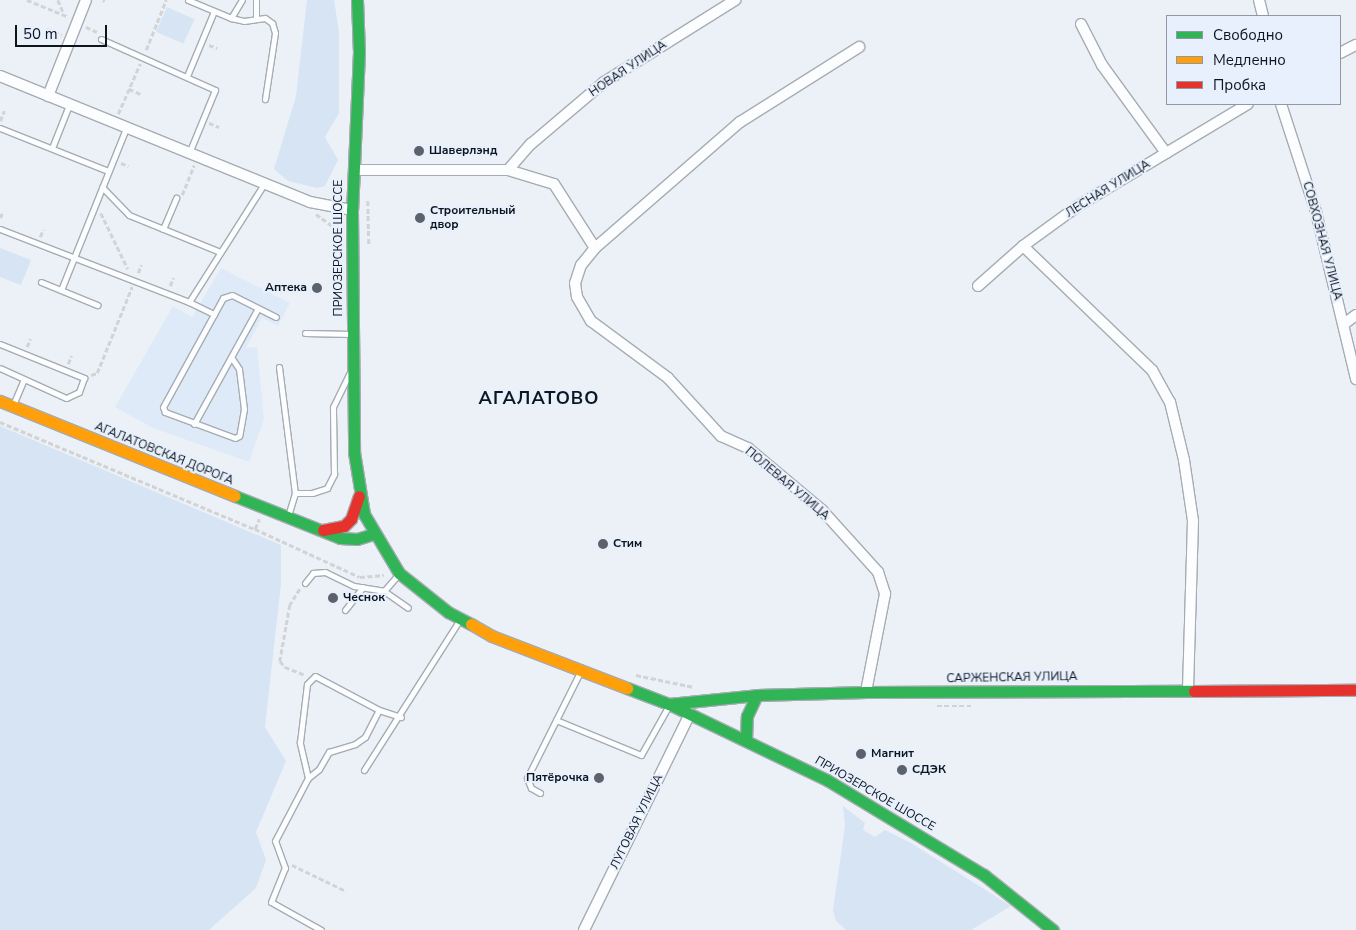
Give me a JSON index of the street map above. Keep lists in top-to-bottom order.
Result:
{
  "streets": {
    "main road": ["ПРИОЗЕРСКОЕ ШОССЕ", "АГАЛАТОВСКАЯ ДОРОГА", "САРЖЕНСКАЯ УЛИЦА"],
    "street": [
      "НОВАЯ УЛИЦА",
      "ЛЕСНАЯ УЛИЦА",
      "СОВХОЗНАЯ УЛИЦА",
      "ПОЛЕВАЯ УЛИЦА",
      "ЛУГОВАЯ УЛИЦА"
    ]
  },
  "crossings": [
    ["ПРИОЗЕРСКОЕ ШОССЕ", "АГАЛАТОВСКАЯ ДОРОГА"],
    ["ПРИОЗЕРСКОЕ ШОССЕ", "САРЖЕНСКАЯ УЛИЦА"],
    ["ПРИОЗЕРСКОЕ ШОССЕ", "ЛУГОВАЯ УЛИЦА"],
    ["ПОЛЕВАЯ УЛИЦА", "САРЖЕНСКАЯ УЛИЦА"]
  ],
  "districts": ["АГАЛАТОВО"],
  "places": [
    "Шаверлэнд",
    "Строительный двор",
    "Аптека",
    "Стим",
    "Чеснок",
    "Магнит",
    "СДЭК",
    "Пятёрочка"
  ],
  "legend": ["Свободно", "Медленно", "Пробка"],
  "scale_bar": "50 m"
}
